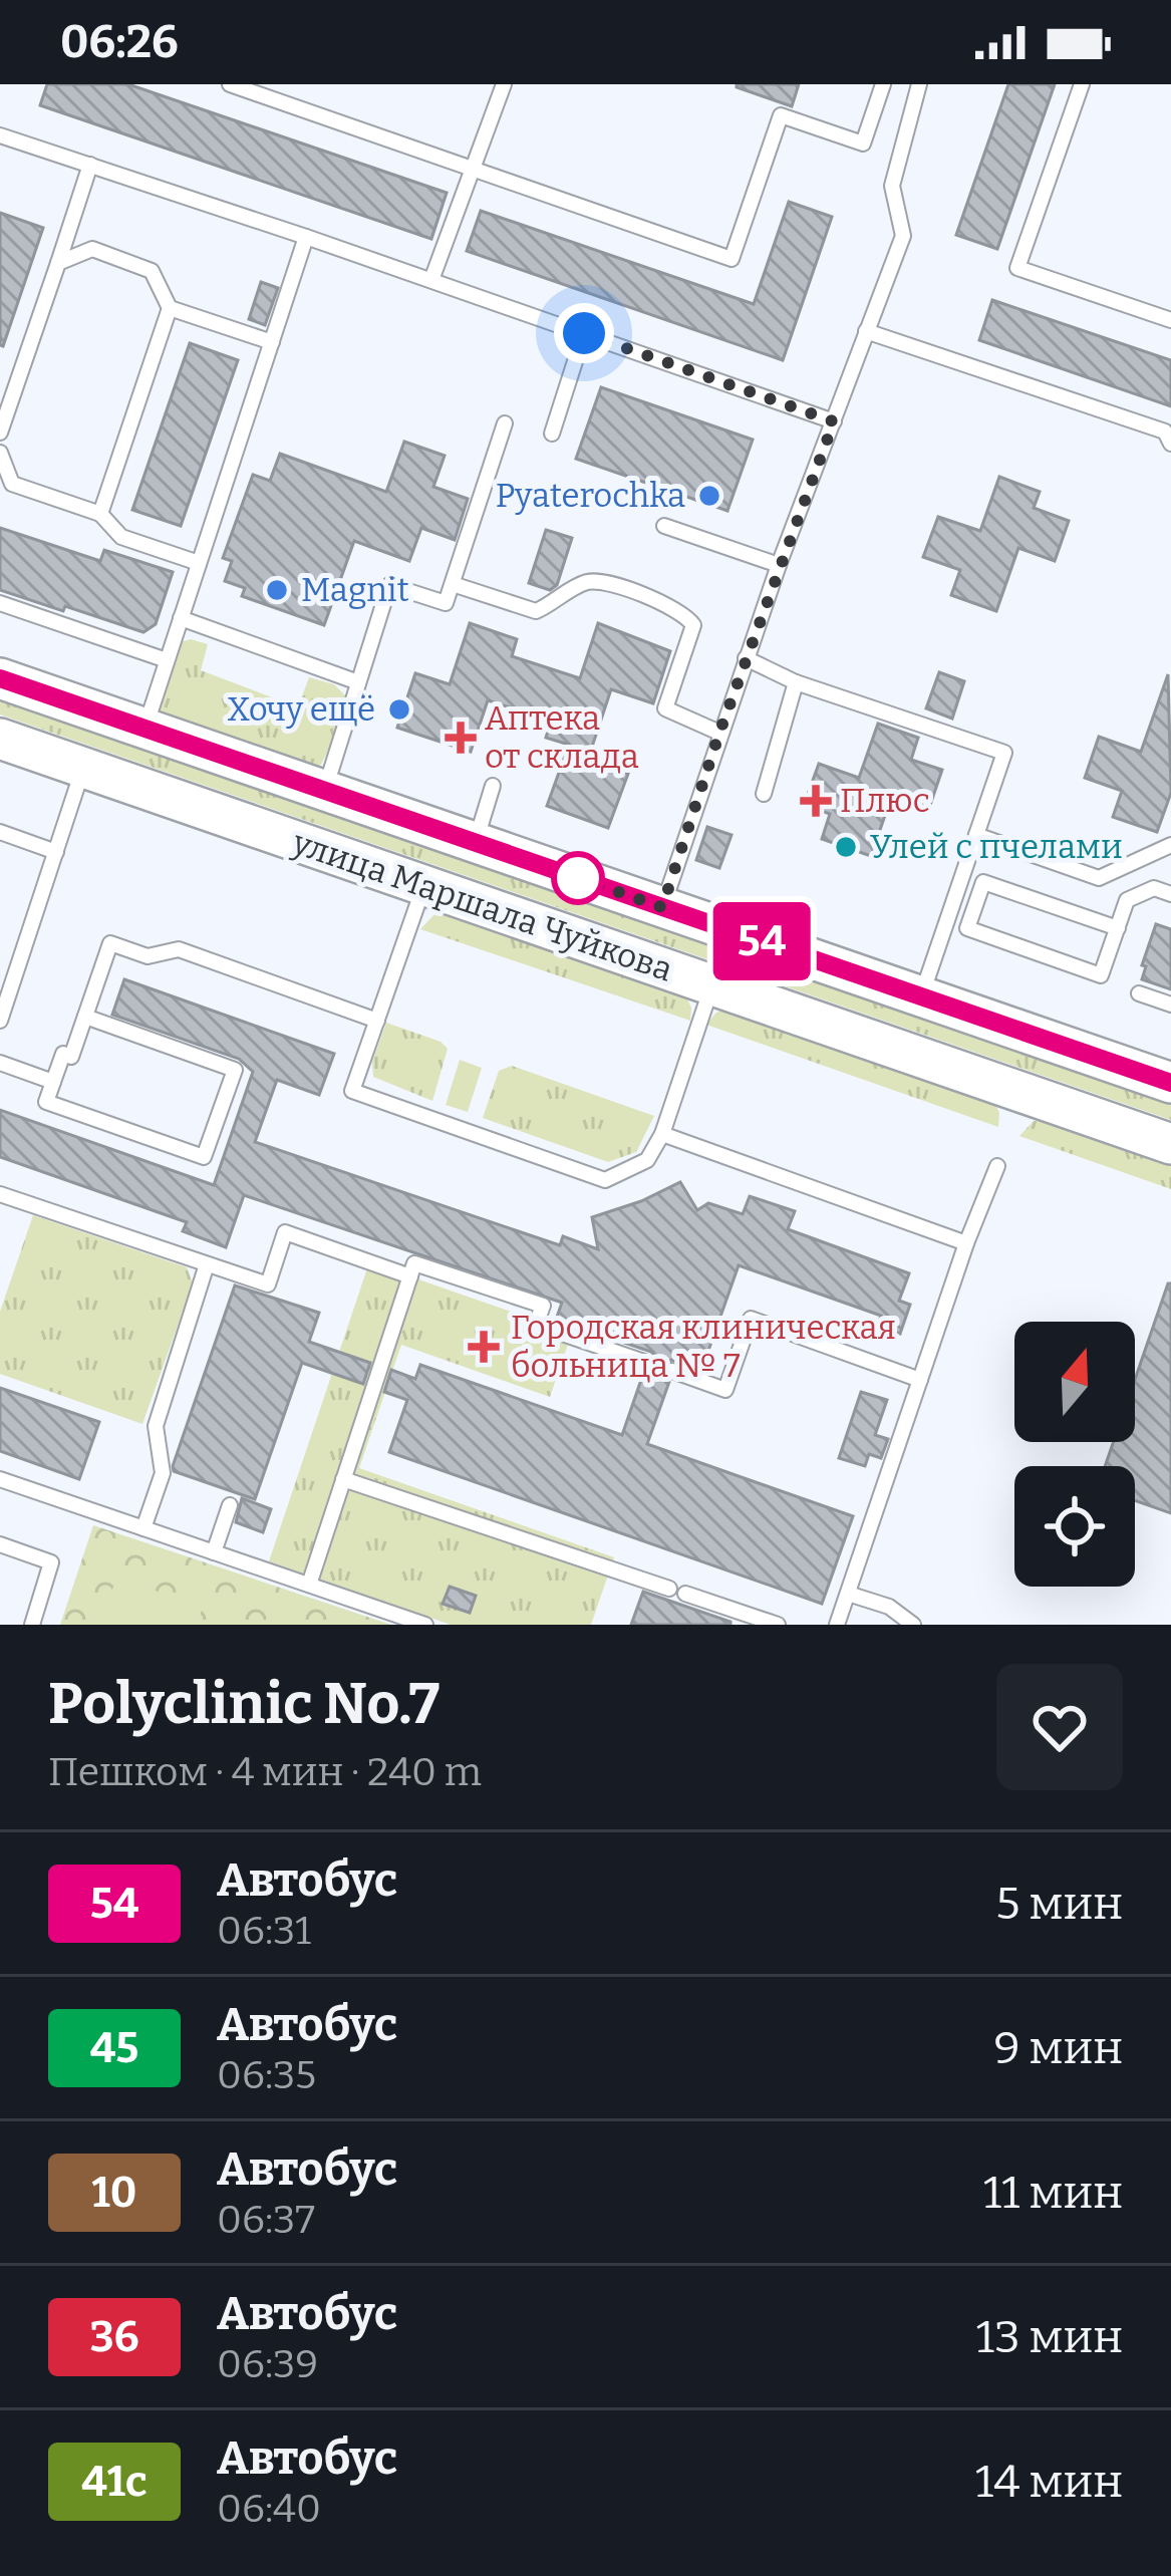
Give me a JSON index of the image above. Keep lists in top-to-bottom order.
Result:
{
  "streets": {
    "main road": ["улица Маршала Чуйкова"]
  },
  "places": {
    "other": [
      "Pyaterochka",
      "Magnit",
      "Хочу ещё",
      "Улей с пчелами"
    ],
    "health": ["Аптека от склада", "Плюс", "Городская клиническая больница № 7"]
  },
  "lines": ["bus line 54"],
  "north": "top",
  "page": {
    "status": "06:26",
    "on_map": "54",
    "heading": ["Polyclinic No.7", "Пешком · 4 мин · 240 m"],
    "list": [
      {
        "mark": "54",
        "name": "Автобус",
        "note": "06:31",
        "value": "5 мин"
      },
      {
        "mark": "45",
        "name": "Автобус",
        "note": "06:35",
        "value": "9 мин"
      },
      {
        "mark": "10",
        "name": "Автобус",
        "note": "06:37",
        "value": "11 мин"
      },
      {
        "mark": "36",
        "name": "Автобус",
        "note": "06:39",
        "value": "13 мин"
      },
      {
        "mark": "41с",
        "name": "Автобус",
        "note": "06:40",
        "value": "14 мин"
      }
    ]
  }
}
